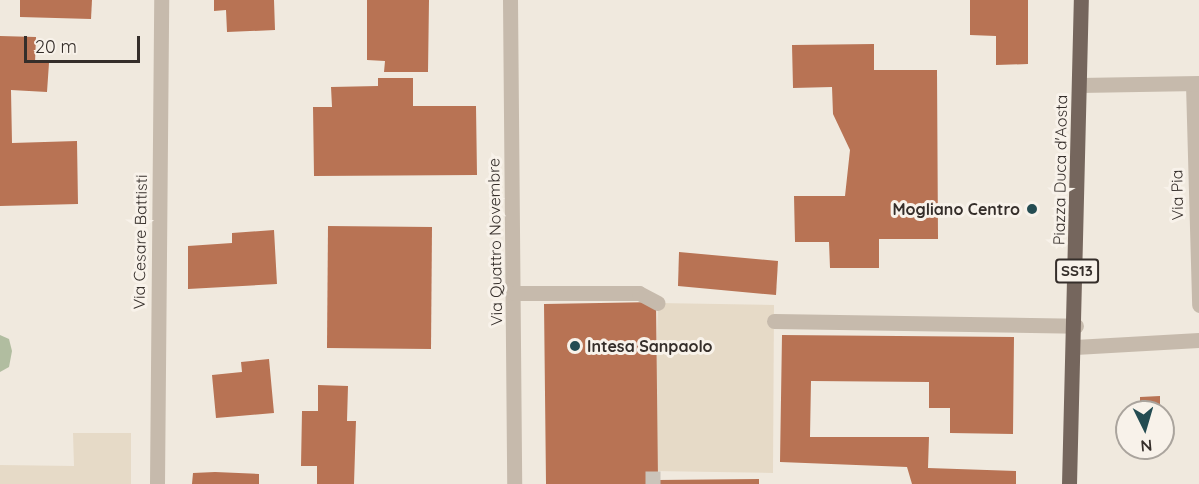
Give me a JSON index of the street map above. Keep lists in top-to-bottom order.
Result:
{
  "streets": {
    "main road": ["Piazza Duca d'Aosta", "SS13"],
    "street": ["Via Pia", "Via Cesare Battisti", "Via Quattro Novembre"]
  },
  "crossings": [
    ["Piazza Duca d'Aosta", "Via Pia"]
  ],
  "places": ["Mogliano Centro", "Intesa Sanpaolo"],
  "scale_bar": "20 m",
  "north": "bottom"
}
